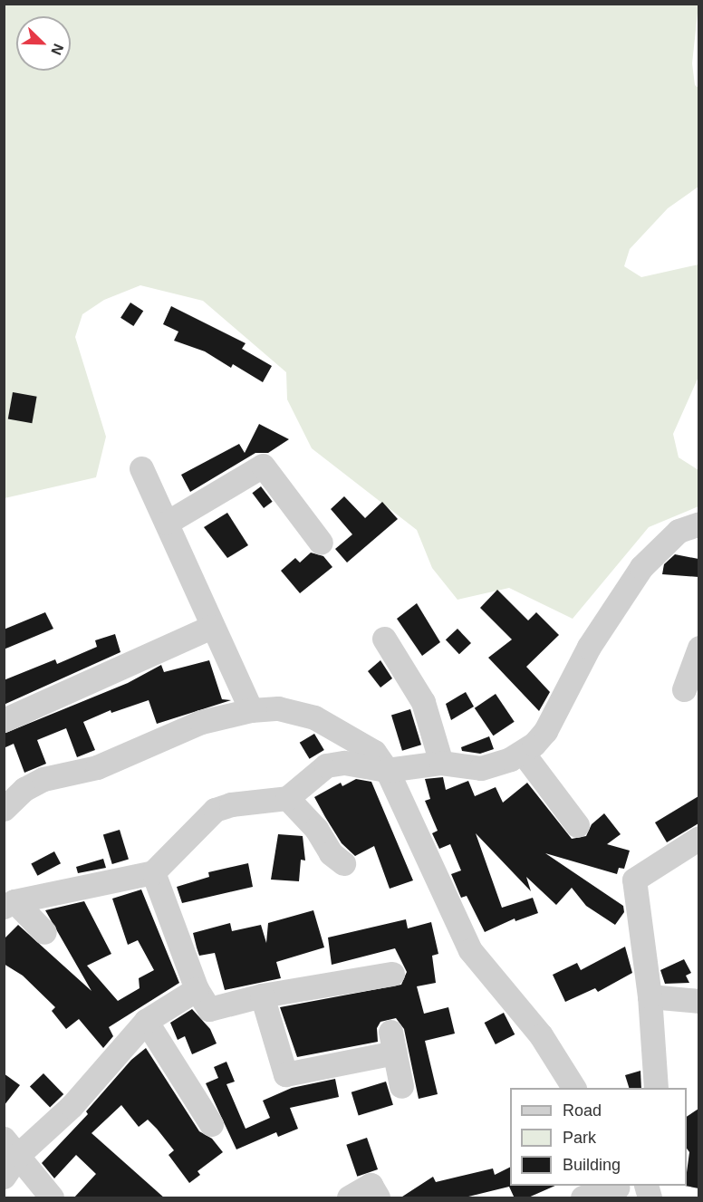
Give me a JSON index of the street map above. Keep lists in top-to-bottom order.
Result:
{
  "legend": ["Road", "Park", "Building"],
  "north": "bottom right"
}
